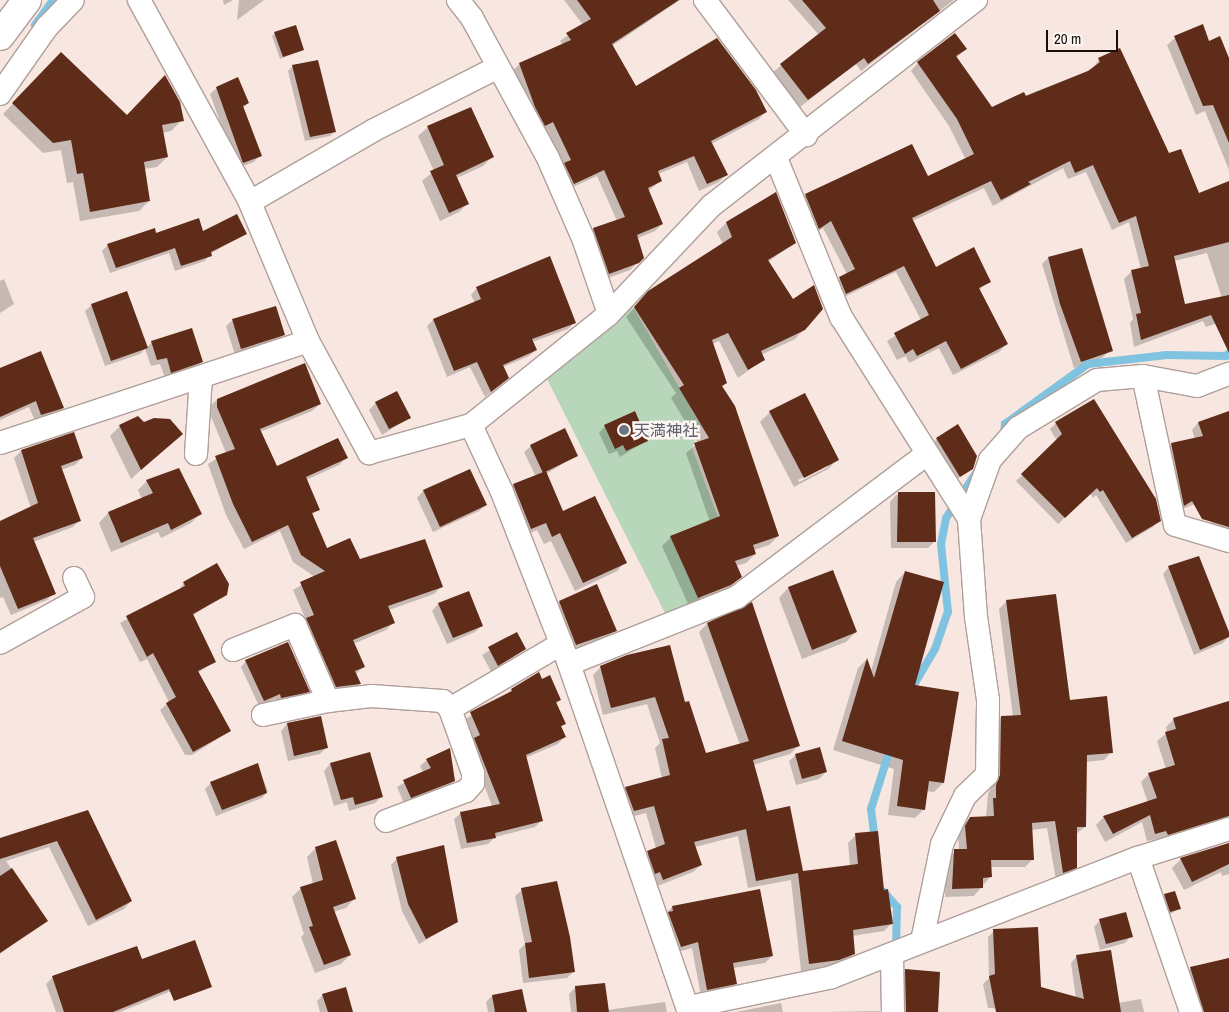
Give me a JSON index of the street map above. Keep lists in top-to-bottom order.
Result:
{
  "places": ["天満神社"],
  "scale_bar": "20 m"
}
